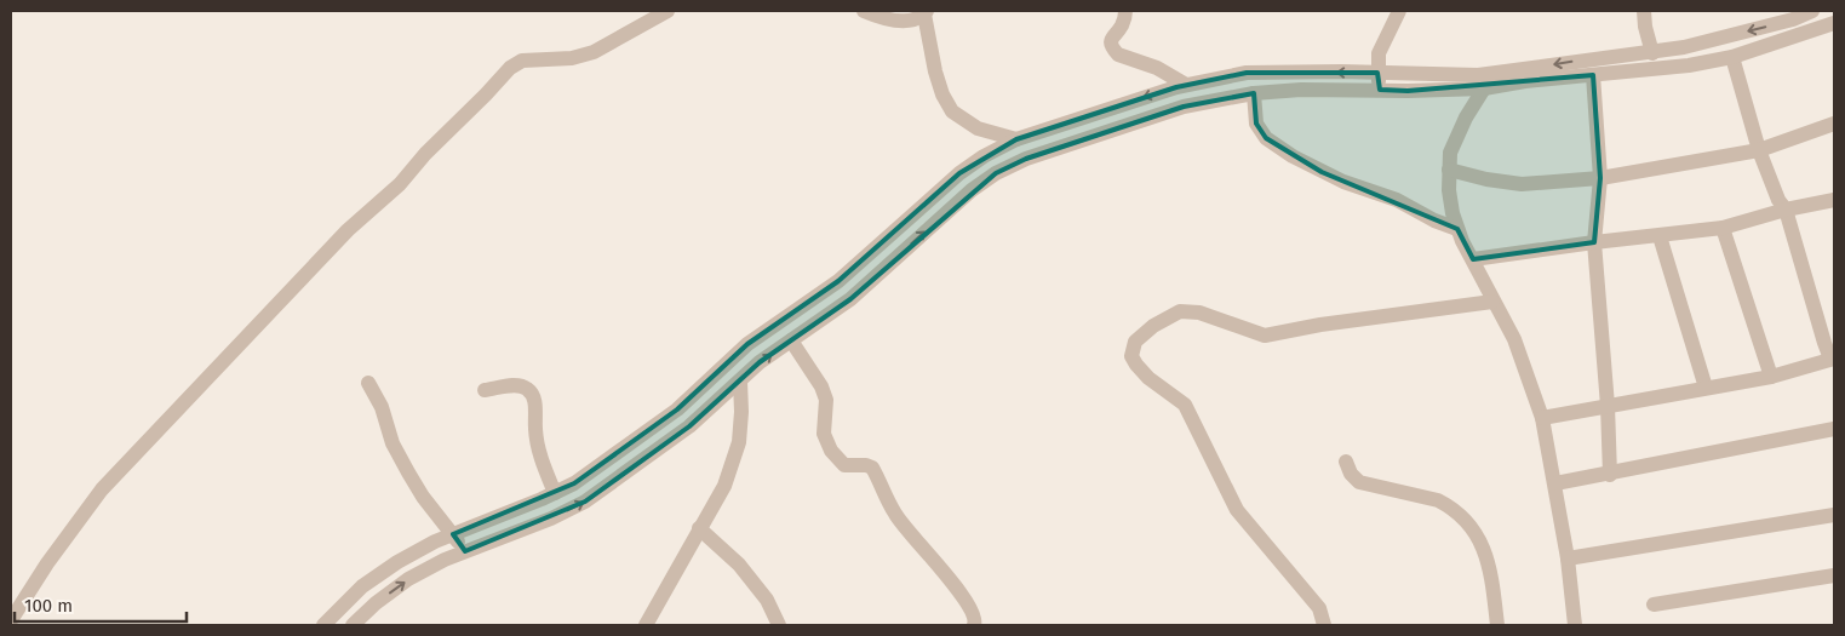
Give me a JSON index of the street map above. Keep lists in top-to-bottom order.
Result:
{
  "scale_bar": "100 m"
}
